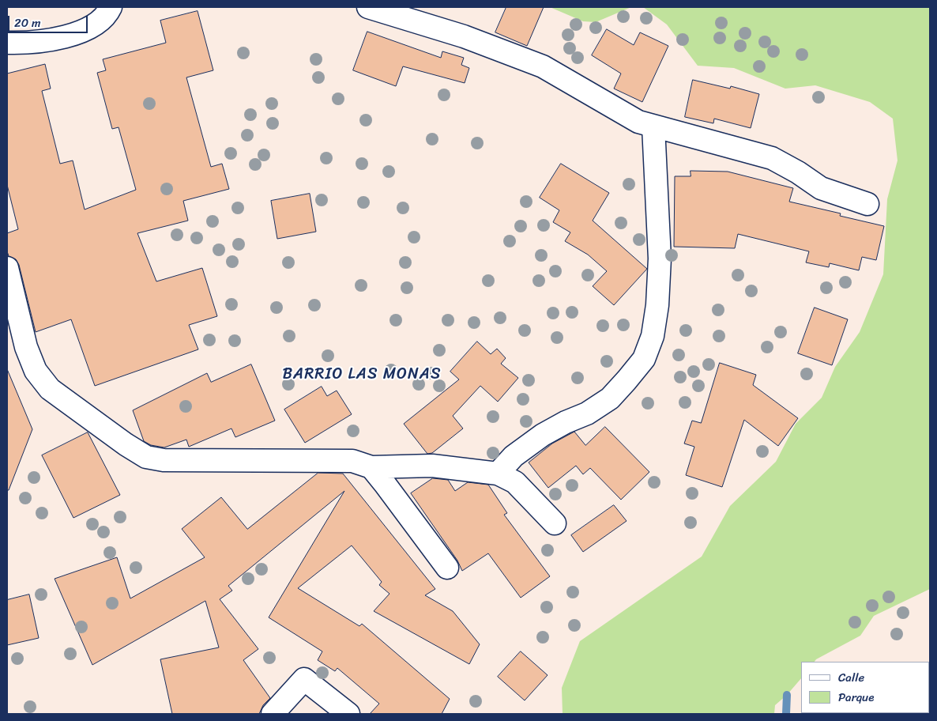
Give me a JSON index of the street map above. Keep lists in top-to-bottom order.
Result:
{
  "districts": ["BARRIO LAS MONAS"],
  "legend": ["Calle", "Parque"],
  "scale_bar": "20 m"
}
